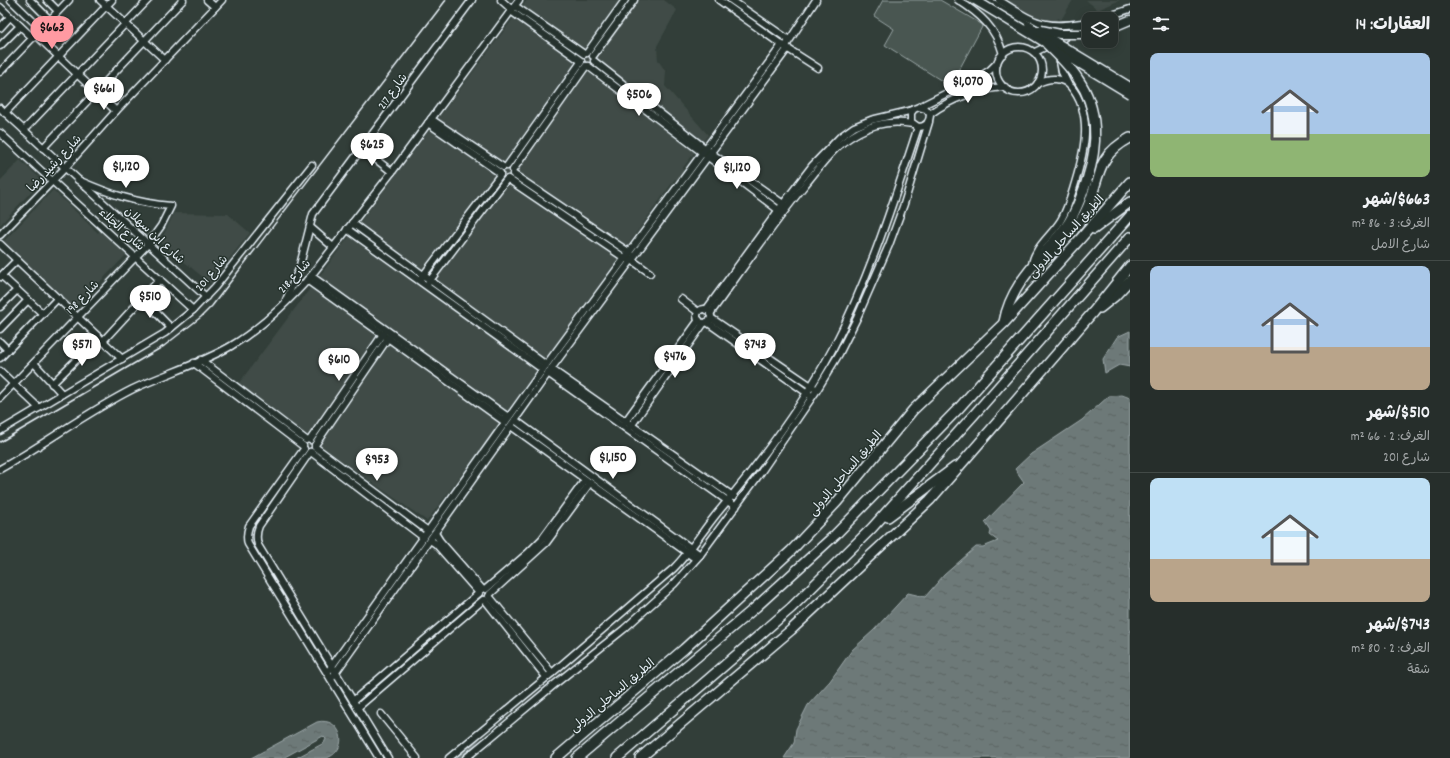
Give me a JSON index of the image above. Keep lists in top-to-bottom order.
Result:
{
  "streets": {
    "highway": ["الطريق الساحلى الدولى"],
    "street": [
      "شارع 217",
      "شارع رشيد رضا",
      "شارع الجلاء",
      "شارع ابن سهلان",
      "شارع 201",
      "شارع 218",
      "شارع 198"
    ]
  },
  "crossings": [
    ["شارع 217", "شارع 218"],
    ["شارع رشيد رضا", "شارع الجلاء"],
    ["شارع رشيد رضا", "شارع ابن سهلان"],
    ["شارع الجلاء", "شارع 201"],
    ["شارع الجلاء", "شارع 198"],
    ["شارع ابن سهلان", "شارع 201"],
    ["شارع ابن سهلان", "شارع 198"]
  ],
  "page": {
    "heading": "العقارات: 14",
    "price": [
      "$663",
      "$1,070",
      "$661",
      "$506",
      "$625",
      "$1,120",
      "$1,120",
      "$510",
      "$571",
      "$743",
      "$476",
      "$610",
      "$1,150",
      "$953"
    ],
    "list": [
      {
        "name": "$663/شهر",
        "note": "الغرف: 3 · 86 m² · شارع الامل"
      },
      {
        "name": "$510/شهر",
        "note": "الغرف: 2 · 66 m² · شارع 201"
      },
      {
        "name": "$743/شهر",
        "note": "الغرف: 2 · 80 m² · شقة"
      }
    ]
  }
}
